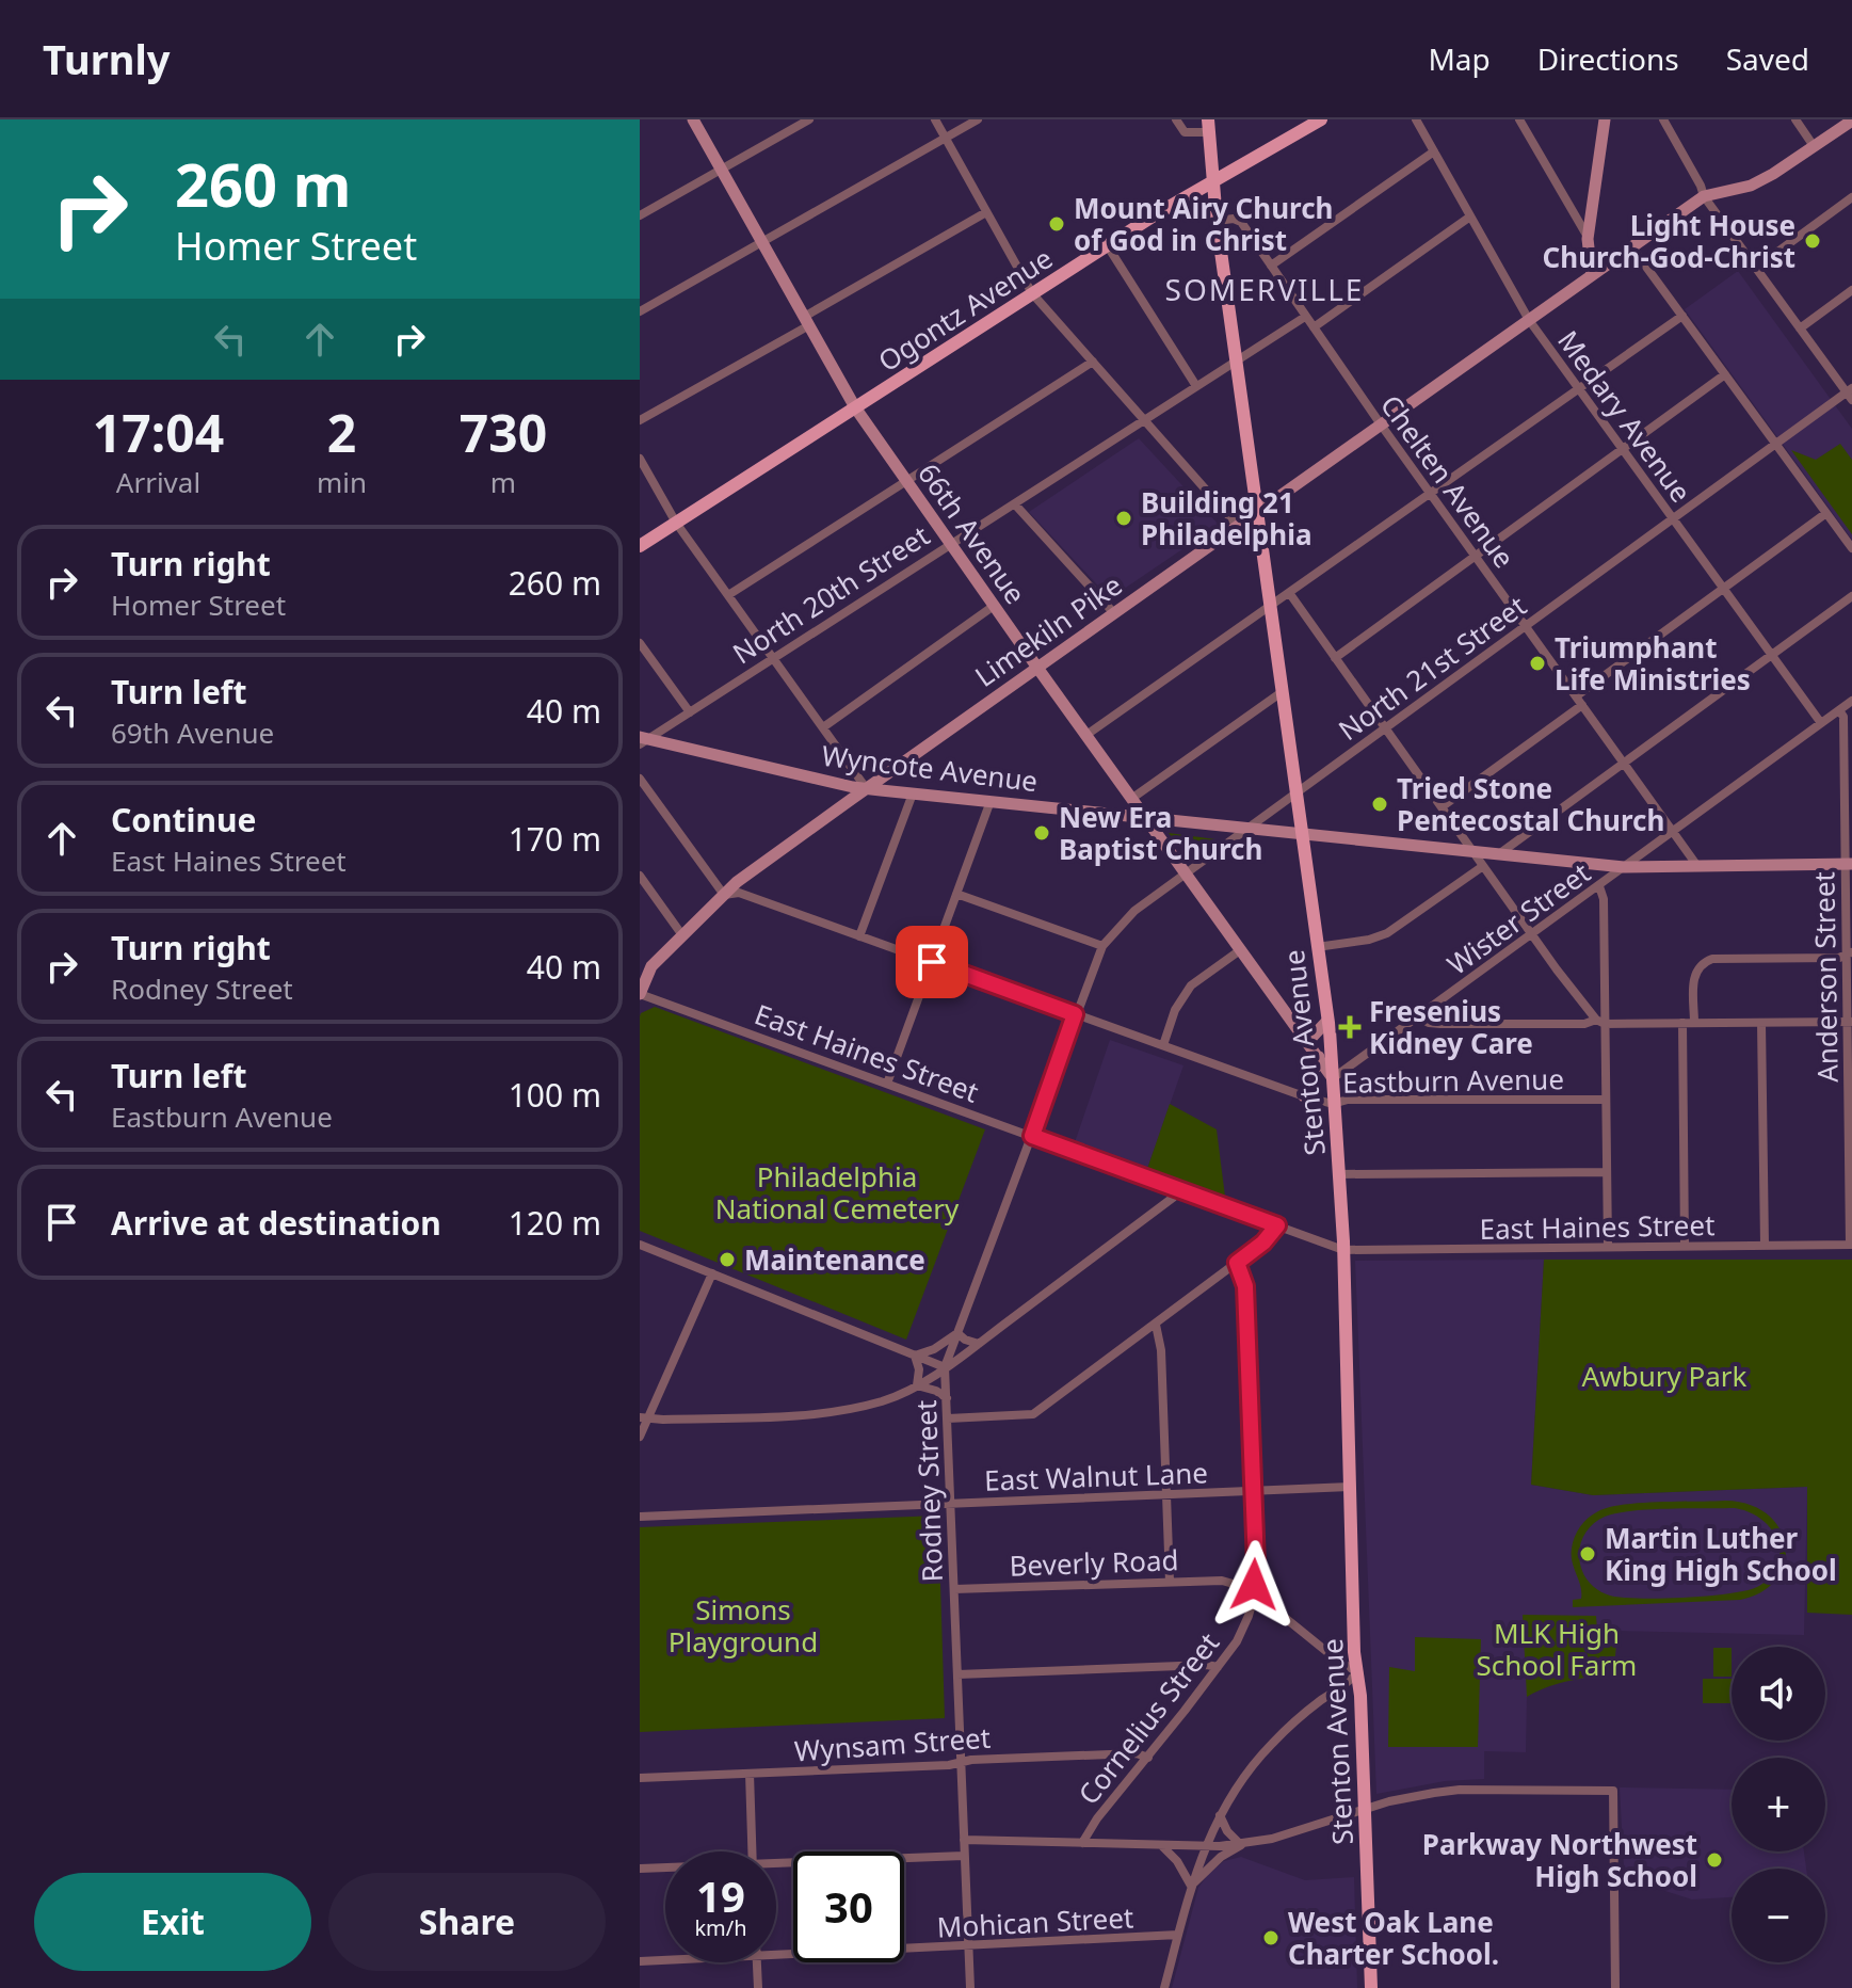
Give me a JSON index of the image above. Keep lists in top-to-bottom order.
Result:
{
  "streets": {
    "main road": ["Ogontz Avenue", "Stenton Avenue"],
    "street": [
      "Medary Avenue",
      "Chelten Avenue",
      "66th Avenue",
      "North 20th Street",
      "Limekiln Pike",
      "North 21st Street",
      "Wyncote Avenue",
      "Wister Street",
      "Anderson Street",
      "East Haines Street",
      "Eastburn Avenue",
      "East Walnut Lane",
      "Rodney Street",
      "Beverly Road",
      "Cornelius Street",
      "Wynsam Street",
      "Mohican Street"
    ]
  },
  "crossings": [
    ["Ogontz Avenue", "66th Avenue"],
    ["Ogontz Avenue", "Stenton Avenue"],
    ["Medary Avenue", "Limekiln Pike"],
    ["Medary Avenue", "North 21st Street"],
    ["Medary Avenue", "Wister Street"],
    ["Chelten Avenue", "North 20th Street"],
    ["Chelten Avenue", "Limekiln Pike"],
    ["Chelten Avenue", "North 21st Street"],
    ["Chelten Avenue", "Wyncote Avenue"],
    ["Chelten Avenue", "Wister Street"],
    ["Chelten Avenue", "Stenton Avenue"],
    ["66th Avenue", "North 20th Street"],
    ["66th Avenue", "Limekiln Pike"],
    ["66th Avenue", "North 21st Street"],
    ["66th Avenue", "Wyncote Avenue"],
    ["66th Avenue", "Wister Street"],
    ["66th Avenue", "Stenton Avenue"],
    ["North 20th Street", "Wyncote Avenue"],
    ["North 20th Street", "Stenton Avenue"],
    ["Limekiln Pike", "Wyncote Avenue"],
    ["Limekiln Pike", "East Haines Street"],
    ["Limekiln Pike", "Stenton Avenue"],
    ["Limekiln Pike", "Eastburn Avenue"],
    ["North 21st Street", "Wyncote Avenue"],
    ["North 21st Street", "Stenton Avenue"],
    ["North 21st Street", "Eastburn Avenue"],
    ["North 21st Street", "Rodney Street"],
    ["Wyncote Avenue", "Wister Street"],
    ["Wyncote Avenue", "Anderson Street"],
    ["Wyncote Avenue", "Stenton Avenue"],
    ["Wister Street", "Anderson Street"],
    ["Wister Street", "Stenton Avenue"],
    ["Anderson Street", "East Haines Street"],
    ["East Haines Street", "Stenton Avenue"],
    ["East Haines Street", "Rodney Street"],
    ["Stenton Avenue", "Eastburn Avenue"],
    ["Stenton Avenue", "East Walnut Lane"],
    ["Stenton Avenue", "Beverly Road"],
    ["Eastburn Avenue", "Rodney Street"],
    ["East Walnut Lane", "Rodney Street"],
    ["East Walnut Lane", "Cornelius Street"],
    ["Rodney Street", "Beverly Road"],
    ["Rodney Street", "Wynsam Street"],
    ["Rodney Street", "Mohican Street"],
    ["Beverly Road", "Cornelius Street"],
    ["Cornelius Street", "Wynsam Street"]
  ],
  "districts": ["SOMERVILLE"],
  "parks": [
    "Philadelphia National Cemetery",
    "Awbury Park",
    "Simons Playground",
    "MLK High School Farm"
  ],
  "places": {
    "other": [
      "Mount Airy Church of God in Christ",
      "Light House Church-God-Christ",
      "Building 21 Philadelphia",
      "Triumphant Life Ministries",
      "Tried Stone Pentecostal Church",
      "New Era Baptist Church",
      "Maintenance",
      "Martin Luther King High School",
      "Parkway Northwest High School",
      "West Oak Lane Charter School."
    ],
    "health": ["Fresenius Kidney Care"]
  },
  "page": {
    "header": "Turnly",
    "nav": ["Map", "Directions", "Saved"],
    "turn": ["260 m", "Homer Street"],
    "eta": [
      "17:04",
      "Arrival",
      "2",
      "min",
      "730",
      "m"
    ],
    "list": [
      {
        "name": "Turn right",
        "note": "Homer Street",
        "value": "260 m"
      },
      {
        "name": "Turn left",
        "note": "69th Avenue",
        "value": "40 m"
      },
      {
        "name": "Continue",
        "note": "East Haines Street",
        "value": "170 m"
      },
      {
        "name": "Turn right",
        "note": "Rodney Street",
        "value": "40 m"
      },
      {
        "name": "Turn left",
        "note": "Eastburn Avenue",
        "value": "100 m"
      },
      {
        "name": "Arrive at destination",
        "value": "120 m"
      }
    ],
    "map_buttons": ["+", "−"],
    "speed": "19 km/h",
    "limit": "30",
    "buttons": ["Exit", "Share"]
  }
}
